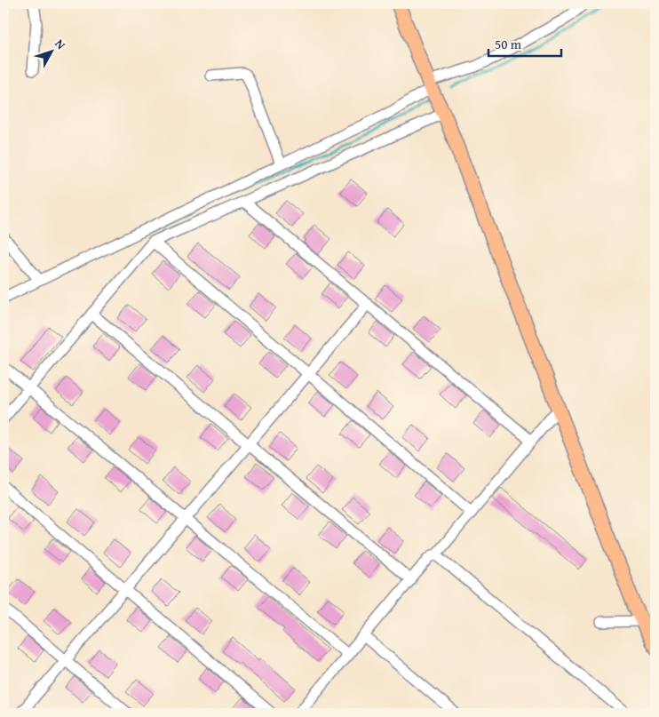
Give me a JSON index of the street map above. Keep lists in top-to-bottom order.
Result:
{
  "scale_bar": "50 m",
  "north": "top right"
}
